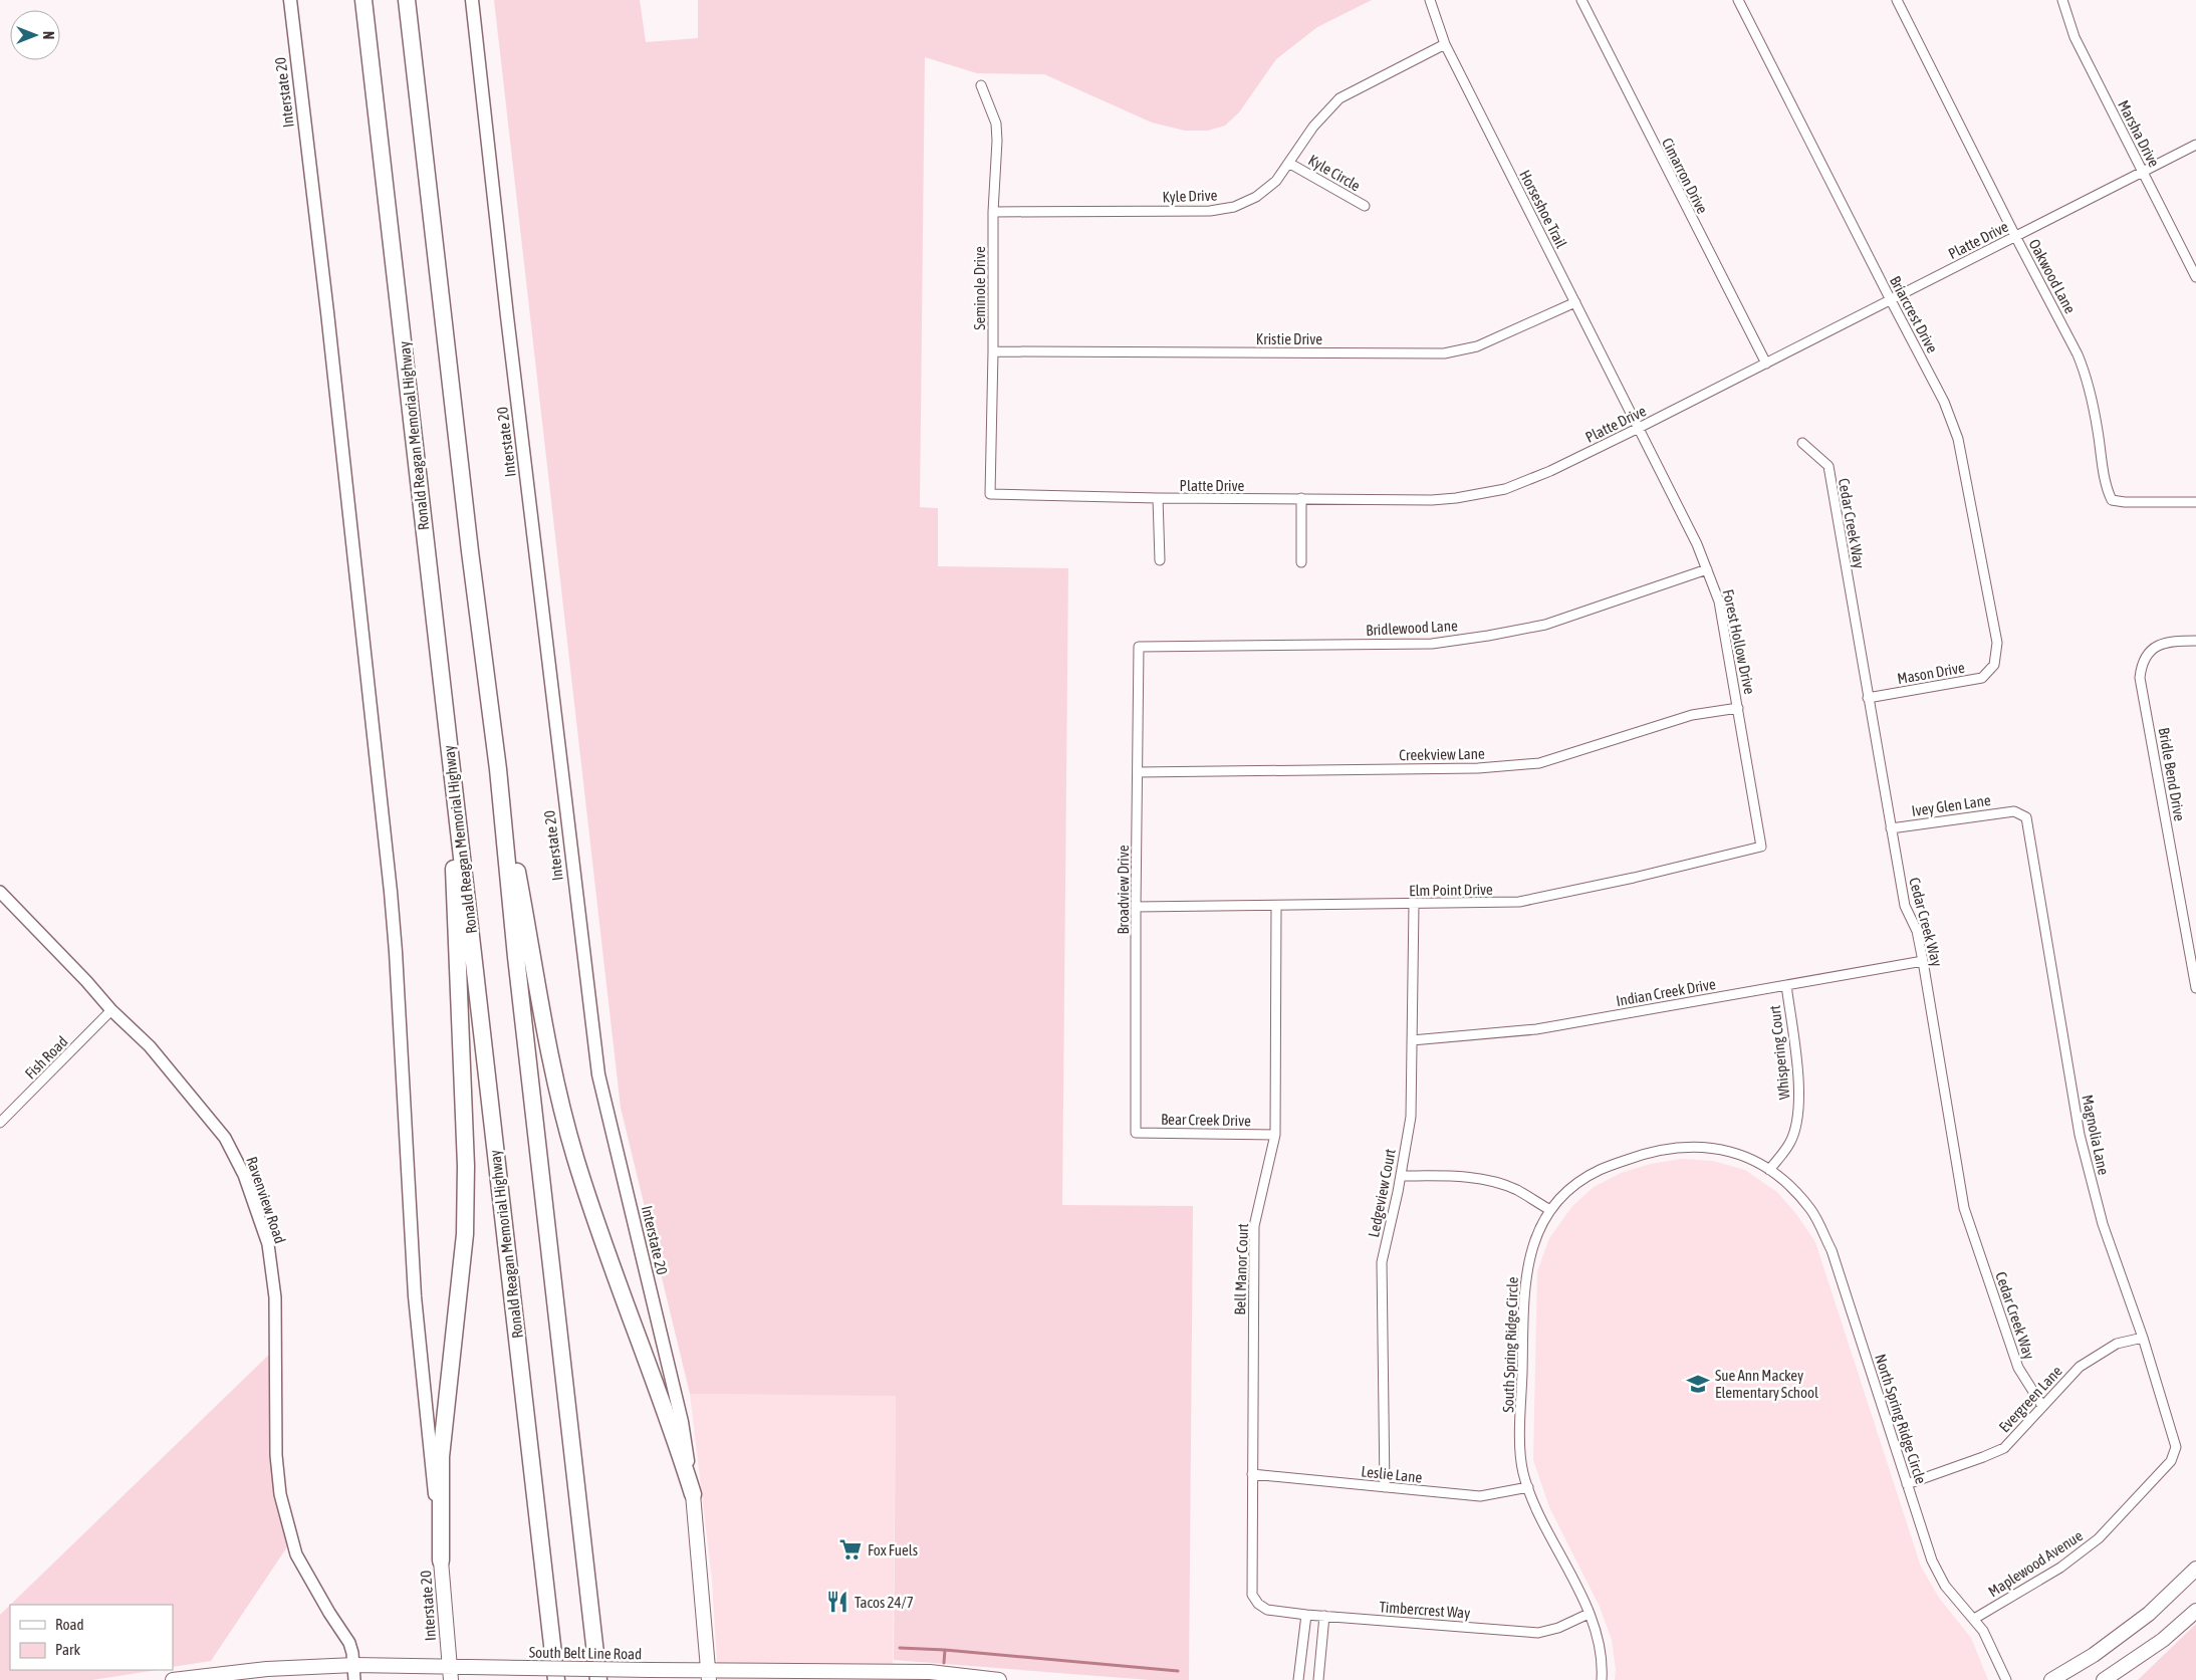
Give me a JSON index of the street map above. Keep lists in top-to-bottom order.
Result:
{
  "streets": {
    "highway": ["Ronald Reagan Memorial Highway"],
    "main road": ["Interstate 20", "South Belt Line Road"],
    "street": [
      "Marsha Drive",
      "Kyle Circle",
      "Cimarron Drive",
      "Kyle Drive",
      "Horseshoe Trail",
      "Platte Drive",
      "Oakwood Lane",
      "Seminole Drive",
      "Briarcrest Drive",
      "Kristie Drive",
      "Cedar Creek Way",
      "Bridlewood Lane",
      "Forest Hollow Drive",
      "Mason Drive",
      "Creekview Lane",
      "Bridle Bend Drive",
      "Ivey Glen Lane",
      "Broadview Drive",
      "Elm Point Drive",
      "Indian Creek Drive",
      "Whispering Court",
      "Fish Road",
      "Bear Creek Drive",
      "Magnolia Lane",
      "Ledgeview Court",
      "Ravenview Road",
      "Bell Manor Court",
      "South Spring Ridge Circle",
      "Evergreen Lane",
      "North Spring Ridge Circle",
      "Leslie Lane",
      "Maplewood Avenue",
      "Timbercrest Way"
    ]
  },
  "crossings": [
    ["Interstate 20", "South Belt Line Road"],
    ["Marsha Drive", "Platte Drive"],
    ["Kyle Circle", "Kyle Drive"],
    ["Cimarron Drive", "Platte Drive"],
    ["Kyle Drive", "Horseshoe Trail"],
    ["Kyle Drive", "Seminole Drive"],
    ["Horseshoe Trail", "Platte Drive"],
    ["Horseshoe Trail", "Kristie Drive"],
    ["Horseshoe Trail", "Forest Hollow Drive"],
    ["Platte Drive", "Oakwood Lane"],
    ["Platte Drive", "Seminole Drive"],
    ["Platte Drive", "Briarcrest Drive"],
    ["Platte Drive", "Forest Hollow Drive"],
    ["Seminole Drive", "Kristie Drive"],
    ["Briarcrest Drive", "Mason Drive"],
    ["Cedar Creek Way", "Mason Drive"],
    ["Cedar Creek Way", "Ivey Glen Lane"],
    ["Cedar Creek Way", "Indian Creek Drive"],
    ["Cedar Creek Way", "Evergreen Lane"],
    ["Bridlewood Lane", "Forest Hollow Drive"],
    ["Bridlewood Lane", "Broadview Drive"],
    ["Forest Hollow Drive", "Creekview Lane"],
    ["Forest Hollow Drive", "Elm Point Drive"],
    ["Creekview Lane", "Broadview Drive"],
    ["Ivey Glen Lane", "Magnolia Lane"],
    ["Broadview Drive", "Elm Point Drive"],
    ["Broadview Drive", "Bear Creek Drive"],
    ["Elm Point Drive", "Ledgeview Court"],
    ["Elm Point Drive", "Bell Manor Court"],
    ["Indian Creek Drive", "Whispering Court"],
    ["Indian Creek Drive", "Ledgeview Court"],
    ["Whispering Court", "South Spring Ridge Circle"],
    ["Whispering Court", "North Spring Ridge Circle"],
    ["Fish Road", "Ravenview Road"],
    ["Bear Creek Drive", "Bell Manor Court"],
    ["Magnolia Lane", "Evergreen Lane"],
    ["Magnolia Lane", "Maplewood Avenue"],
    ["Ledgeview Court", "Leslie Lane"],
    ["Ravenview Road", "South Belt Line Road"],
    ["Bell Manor Court", "Leslie Lane"],
    ["Bell Manor Court", "Timbercrest Way"],
    ["South Spring Ridge Circle", "North Spring Ridge Circle"],
    ["South Spring Ridge Circle", "Leslie Lane"],
    ["South Spring Ridge Circle", "Timbercrest Way"],
    ["Evergreen Lane", "North Spring Ridge Circle"],
    ["North Spring Ridge Circle", "Maplewood Avenue"]
  ],
  "places": {
    "school or university": ["Sue Ann Mackey Elementary School"],
    "supermarket": ["Fox Fuels"],
    "restaurant": ["Tacos 24/7"]
  },
  "legend": ["Road", "Park"],
  "north": "right"
}
